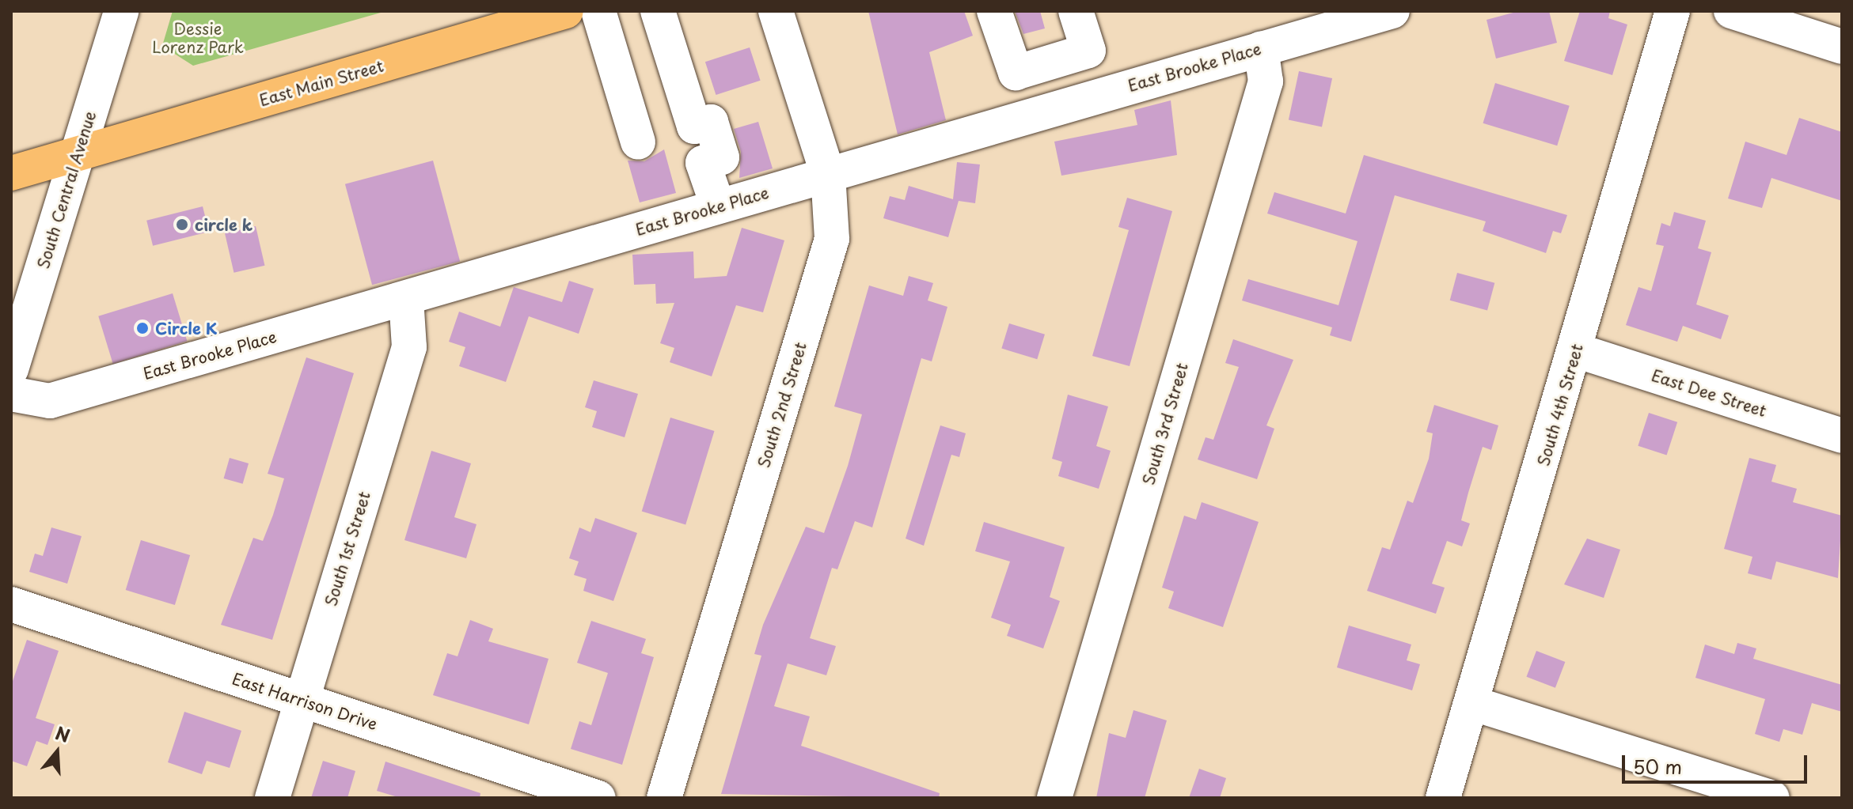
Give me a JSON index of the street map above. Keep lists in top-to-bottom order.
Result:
{
  "streets": {
    "main road": ["East Main Street"],
    "street": [
      "East Brooke Place",
      "South Central Avenue",
      "East Dee Street",
      "South 2nd Street",
      "South 4th Street",
      "South 3rd Street",
      "South 1st Street",
      "East Harrison Drive"
    ]
  },
  "crossings": [
    ["East Brooke Place", "South 2nd Street"],
    ["East Brooke Place", "South 3rd Street"],
    ["East Brooke Place", "South 1st Street"],
    ["East Main Street", "South Central Avenue"],
    ["East Dee Street", "South 4th Street"],
    ["South 1st Street", "East Harrison Drive"]
  ],
  "parks": ["Dessie Lorenz Park"],
  "places": ["circle k", "Circle K"],
  "scale_bar": "50 m",
  "north": "top"
}
